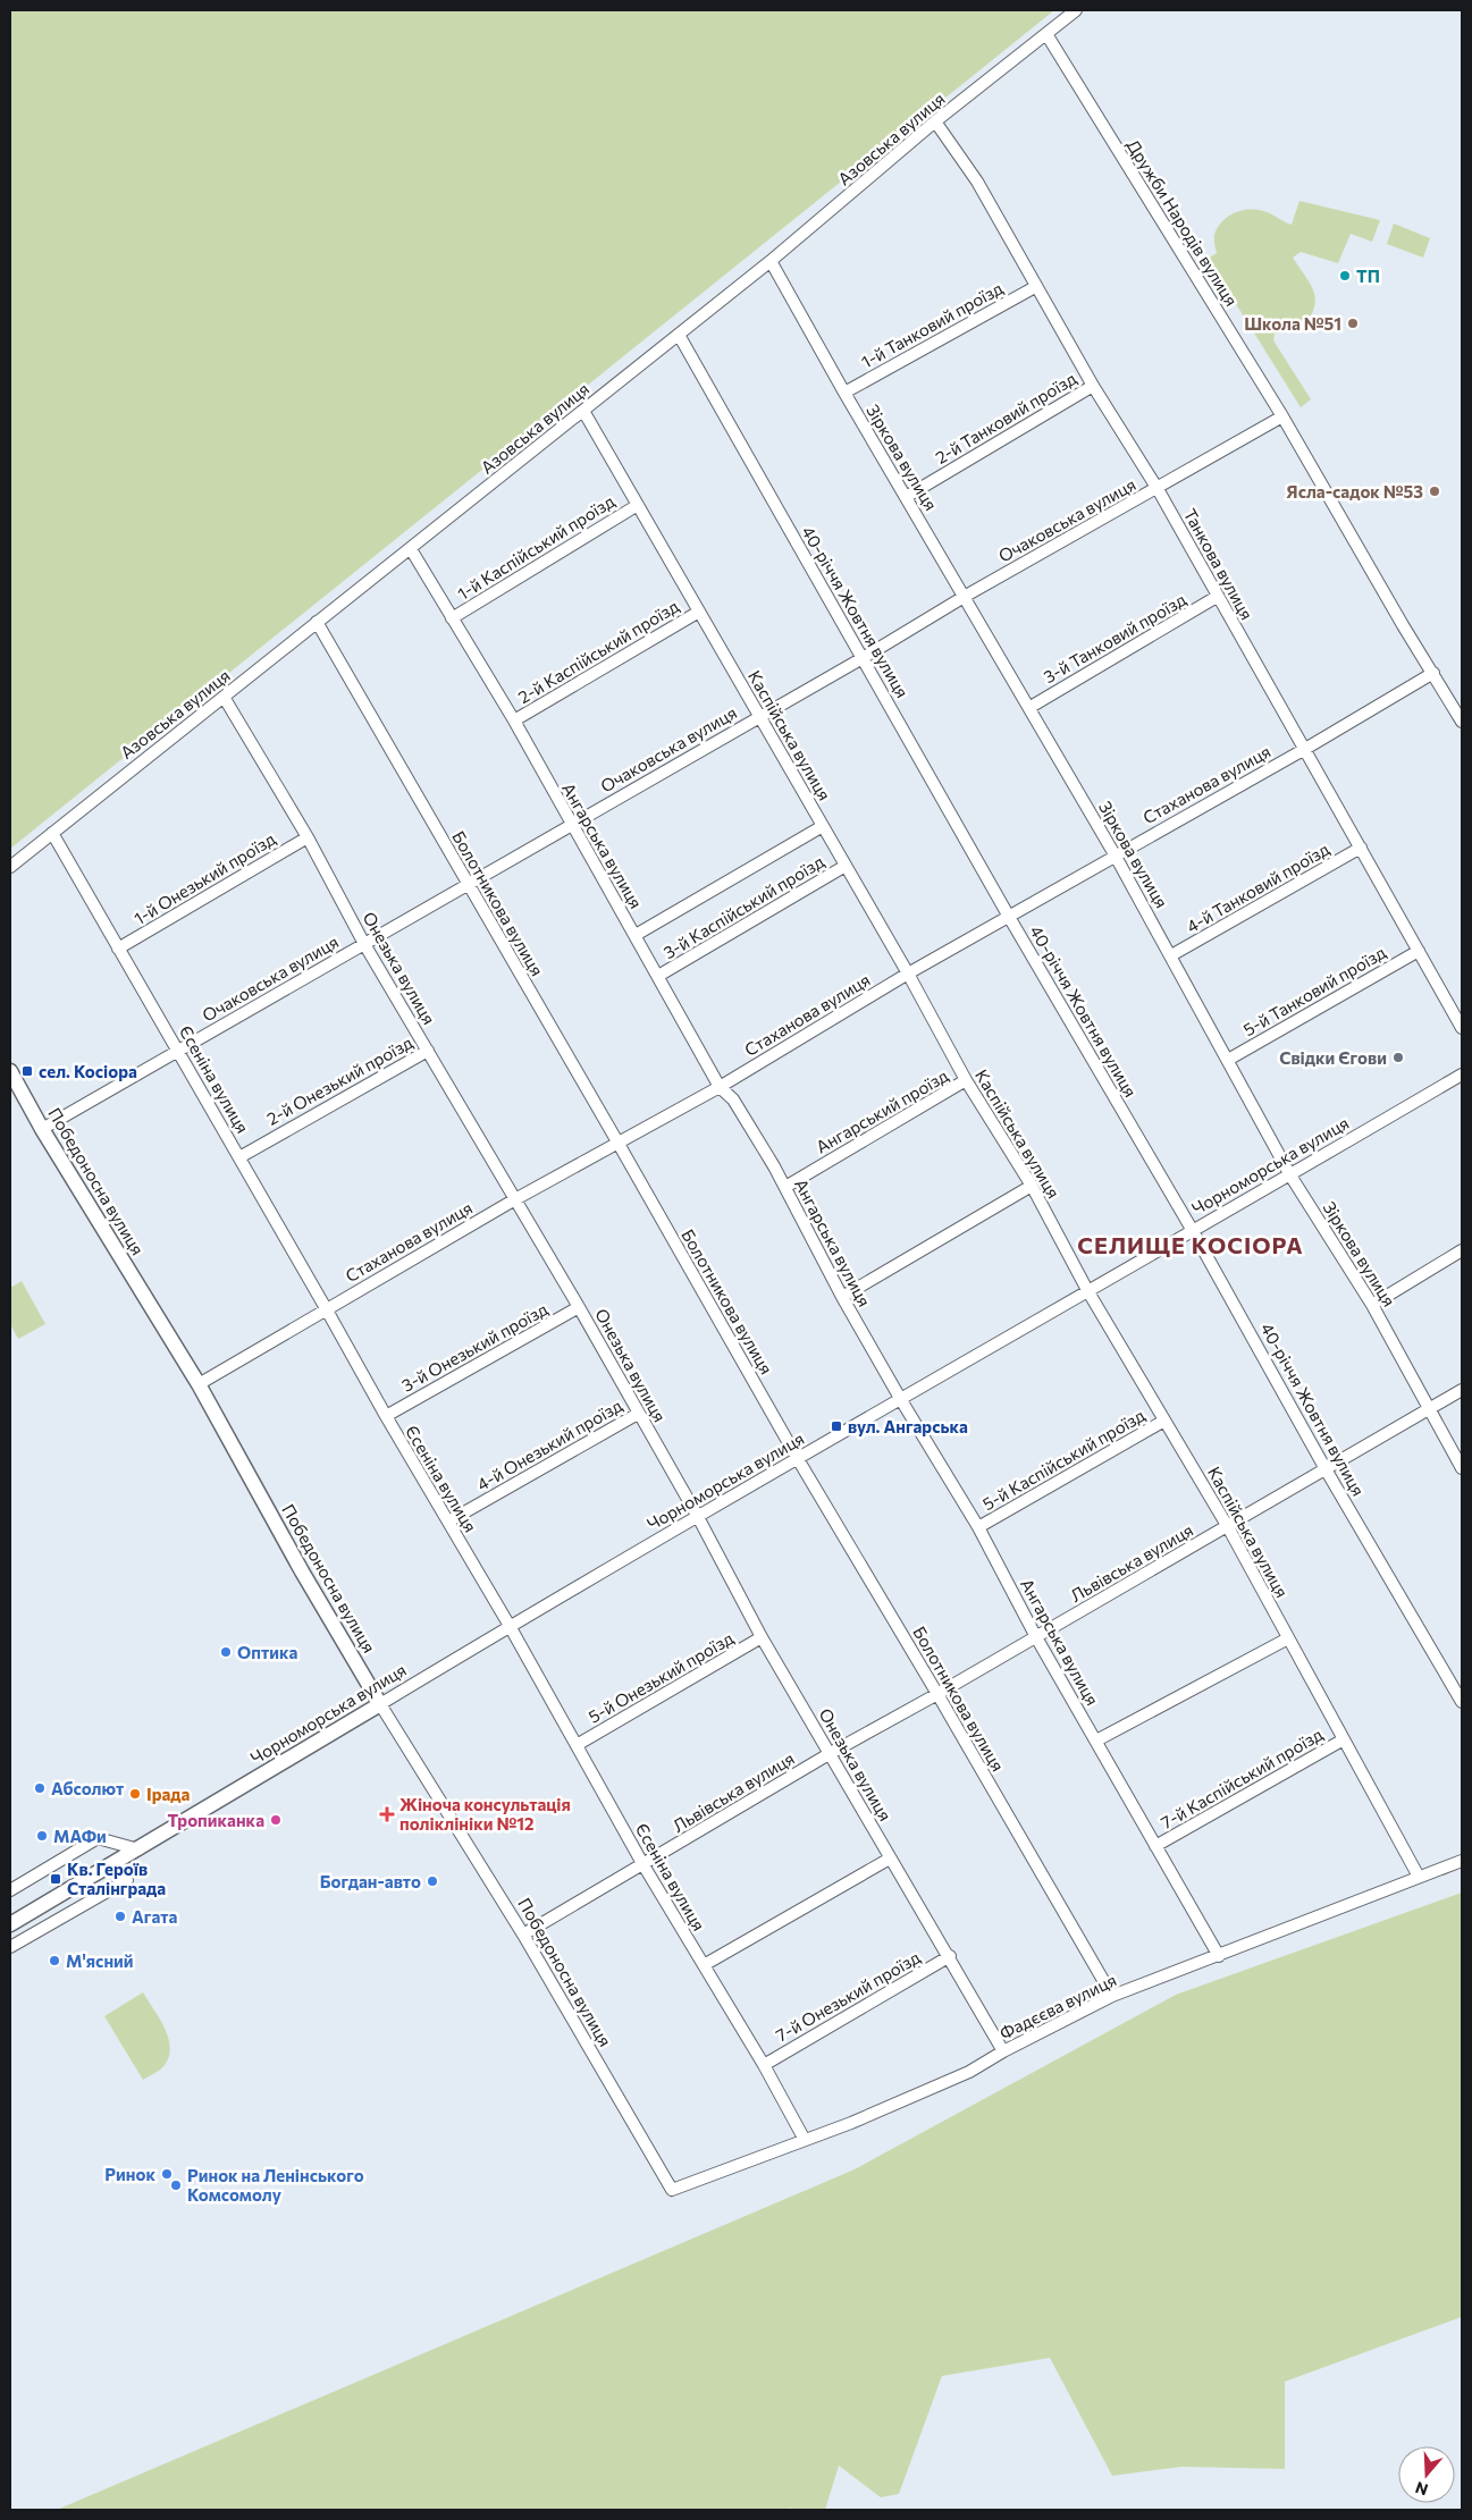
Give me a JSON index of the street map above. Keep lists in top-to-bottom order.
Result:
{
  "streets": {
    "street": [
      "Азовська вулиця",
      "Дружби Народів вулиця",
      "1-й Танковий проїзд",
      "2-й Танковий проїзд",
      "Зіркова вулиця",
      "Очаковська вулиця",
      "1-й Каспійський проїзд",
      "Танкова вулиця",
      "40-річчя Жовтня вулиця",
      "3-й Танковий проїзд",
      "2-й Каспійський проїзд",
      "Каспійська вулиця",
      "Стаханова вулиця",
      "Ангарська вулиця",
      "1-й Онезький проїзд",
      "4-й Танковий проїзд",
      "Болотникова вулиця",
      "3-й Каспійський проїзд",
      "Онезька вулиця",
      "5-й Танковий проїзд",
      "Єсеніна вулиця",
      "2-й Онезький проїзд",
      "Ангарський проїзд",
      "Чорноморська вулиця",
      "Победоносна вулиця",
      "3-й Онезький проїзд",
      "4-й Онезький проїзд",
      "5-й Каспійський проїзд",
      "Львівська вулиця",
      "5-й Онезький проїзд",
      "7-й Каспійський проїзд",
      "7-й Онезький проїзд",
      "Фадєєва вулиця"
    ]
  },
  "crossings": [
    ["Азовська вулиця", "Дружби Народів вулиця"],
    ["Азовська вулиця", "Зіркова вулиця"],
    ["Азовська вулиця", "Танкова вулиця"],
    ["Азовська вулиця", "40-річчя Жовтня вулиця"],
    ["Азовська вулиця", "Каспійська вулиця"],
    ["Азовська вулиця", "Ангарська вулиця"],
    ["Азовська вулиця", "Болотникова вулиця"],
    ["Азовська вулиця", "Онезька вулиця"],
    ["Азовська вулиця", "Єсеніна вулиця"],
    ["Дружби Народів вулиця", "Очаковська вулиця"],
    ["Дружби Народів вулиця", "Стаханова вулиця"],
    ["1-й Танковий проїзд", "Зіркова вулиця"],
    ["1-й Танковий проїзд", "Танкова вулиця"],
    ["2-й Танковий проїзд", "Зіркова вулиця"],
    ["2-й Танковий проїзд", "Танкова вулиця"],
    ["Зіркова вулиця", "Очаковська вулиця"],
    ["Зіркова вулиця", "3-й Танковий проїзд"],
    ["Зіркова вулиця", "Стаханова вулиця"],
    ["Зіркова вулиця", "4-й Танковий проїзд"],
    ["Зіркова вулиця", "5-й Танковий проїзд"],
    ["Зіркова вулиця", "Чорноморська вулиця"],
    ["Зіркова вулиця", "Львівська вулиця"],
    ["Очаковська вулиця", "Танкова вулиця"],
    ["Очаковська вулиця", "40-річчя Жовтня вулиця"],
    ["Очаковська вулиця", "Каспійська вулиця"],
    ["Очаковська вулиця", "Ангарська вулиця"],
    ["Очаковська вулиця", "Болотникова вулиця"],
    ["Очаковська вулиця", "Онезька вулиця"],
    ["Очаковська вулиця", "Єсеніна вулиця"],
    ["Очаковська вулиця", "Победоносна вулиця"],
    ["1-й Каспійський проїзд", "Каспійська вулиця"],
    ["1-й Каспійський проїзд", "Ангарська вулиця"],
    ["Танкова вулиця", "3-й Танковий проїзд"],
    ["Танкова вулиця", "Стаханова вулиця"],
    ["Танкова вулиця", "4-й Танковий проїзд"],
    ["Танкова вулиця", "5-й Танковий проїзд"],
    ["40-річчя Жовтня вулиця", "Стаханова вулиця"],
    ["40-річчя Жовтня вулиця", "Чорноморська вулиця"],
    ["40-річчя Жовтня вулиця", "Львівська вулиця"],
    ["2-й Каспійський проїзд", "Каспійська вулиця"],
    ["2-й Каспійський проїзд", "Ангарська вулиця"],
    ["Каспійська вулиця", "Стаханова вулиця"],
    ["Каспійська вулиця", "3-й Каспійський проїзд"],
    ["Каспійська вулиця", "Ангарський проїзд"],
    ["Каспійська вулиця", "Чорноморська вулиця"],
    ["Каспійська вулиця", "5-й Каспійський проїзд"],
    ["Каспійська вулиця", "Львівська вулиця"],
    ["Каспійська вулиця", "7-й Каспійський проїзд"],
    ["Каспійська вулиця", "Фадєєва вулиця"],
    ["Стаханова вулиця", "Ангарська вулиця"],
    ["Стаханова вулиця", "Болотникова вулиця"],
    ["Стаханова вулиця", "Онезька вулиця"],
    ["Стаханова вулиця", "Єсеніна вулиця"],
    ["Стаханова вулиця", "Победоносна вулиця"],
    ["Ангарська вулиця", "3-й Каспійський проїзд"],
    ["Ангарська вулиця", "Ангарський проїзд"],
    ["Ангарська вулиця", "Чорноморська вулиця"],
    ["Ангарська вулиця", "5-й Каспійський проїзд"],
    ["Ангарська вулиця", "Львівська вулиця"],
    ["Ангарська вулиця", "7-й Каспійський проїзд"],
    ["Ангарська вулиця", "Фадєєва вулиця"],
    ["1-й Онезький проїзд", "Онезька вулиця"],
    ["1-й Онезький проїзд", "Єсеніна вулиця"],
    ["Болотникова вулиця", "Чорноморська вулиця"],
    ["Болотникова вулиця", "Львівська вулиця"],
    ["Болотникова вулиця", "Фадєєва вулиця"],
    ["Онезька вулиця", "2-й Онезький проїзд"],
    ["Онезька вулиця", "Чорноморська вулиця"],
    ["Онезька вулиця", "3-й Онезький проїзд"],
    ["Онезька вулиця", "4-й Онезький проїзд"],
    ["Онезька вулиця", "Львівська вулиця"],
    ["Онезька вулиця", "5-й Онезький проїзд"],
    ["Онезька вулиця", "7-й Онезький проїзд"],
    ["Онезька вулиця", "Фадєєва вулиця"],
    ["Єсеніна вулиця", "2-й Онезький проїзд"],
    ["Єсеніна вулиця", "Чорноморська вулиця"],
    ["Єсеніна вулиця", "3-й Онезький проїзд"],
    ["Єсеніна вулиця", "4-й Онезький проїзд"],
    ["Єсеніна вулиця", "Львівська вулиця"],
    ["Єсеніна вулиця", "5-й Онезький проїзд"],
    ["Єсеніна вулиця", "7-й Онезький проїзд"],
    ["Єсеніна вулиця", "Фадєєва вулиця"],
    ["Чорноморська вулиця", "Победоносна вулиця"],
    ["Победоносна вулиця", "Львівська вулиця"],
    ["Победоносна вулиця", "Фадєєва вулиця"]
  ],
  "districts": ["СЕЛИЩЕ КОСІОРА"],
  "places": {
    "other": [
      "ТП",
      "Школа №51",
      "Ясла-садок №53",
      "Свідки Єгови",
      "Оптика",
      "Абсолют",
      "Ірада",
      "Тропиканка",
      "МАФи",
      "Богдан-авто",
      "Агата",
      "М'ясний",
      "Ринок",
      "Ринок на Ленінського Комсомолу"
    ],
    "transit": ["сел. Косіора", "вул. Ангарська", "Кв. Героїв Сталінграда"],
    "health": ["Жіноча консультація поліклініки №12"]
  },
  "north": "bottom"
}
